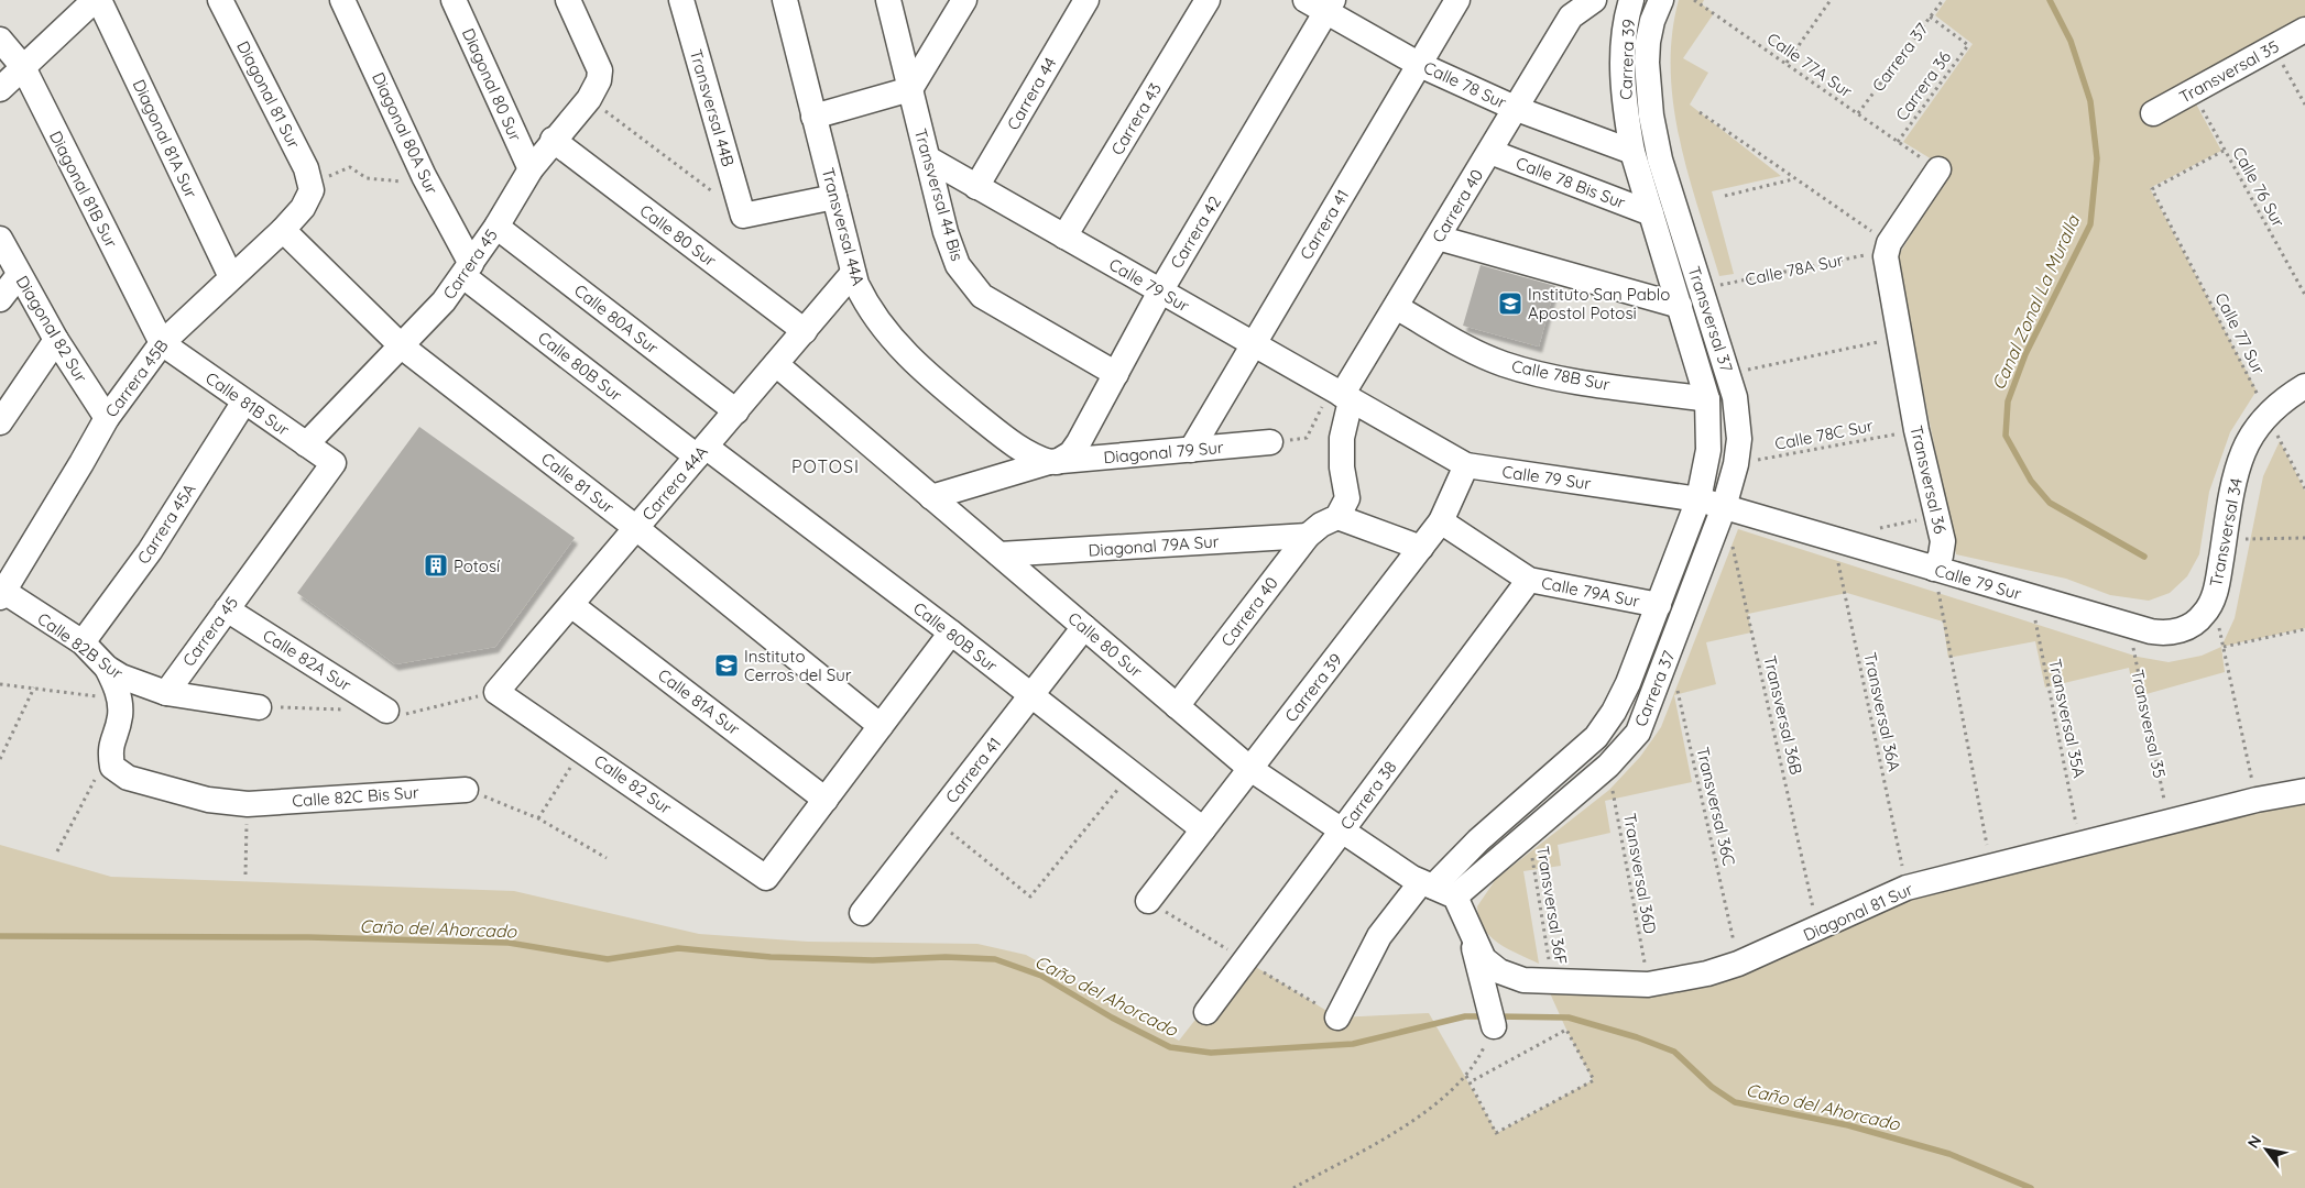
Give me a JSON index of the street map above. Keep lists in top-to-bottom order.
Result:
{
  "streets": {
    "street": [
      "Carrera 37",
      "Carrera 39",
      "Transversal 35",
      "Diagonal 80 Sur",
      "Calle 78 Sur",
      "Carrera 44",
      "Diagonal 81 Sur",
      "Transversal 44B",
      "Carrera 43",
      "Diagonal 80A Sur",
      "Diagonal 81A Sur",
      "Calle 78 Bis Sur",
      "Diagonal 81B Sur",
      "Transversal 44 Bis",
      "Carrera 40",
      "Carrera 41",
      "Transversal 44A",
      "Carrera 42",
      "Calle 80 Sur",
      "Carrera 45",
      "Calle 79 Sur",
      "Calle 80A Sur",
      "Transversal 37",
      "Diagonal 82 Sur",
      "Calle 80B Sur",
      "Calle 78B Sur",
      "Carrera 45B",
      "Calle 81B Sur",
      "Diagonal 79 Sur",
      "Transversal 36",
      "Calle 81 Sur",
      "Carrera 44A",
      "Carrera 45A",
      "Transversal 34",
      "Diagonal 79A Sur",
      "Calle 79A Sur",
      "Calle 82B Sur",
      "Calle 82A Sur",
      "Calle 81A Sur",
      "Calle 82 Sur",
      "Carrera 38",
      "Calle 82C Bis Sur"
    ],
    "path": [
      "Calle 77A Sur",
      "Carrera 36",
      "Calle 76 Sur",
      "Calle 78A Sur",
      "Calle 77 Sur",
      "Calle 78C Sur",
      "Transversal 36A",
      "Transversal 36B",
      "Transversal 35A",
      "Transversal 36C",
      "Transversal 36D",
      "Transversal 36F"
    ]
  },
  "crossings": [
    ["Carrera 37", "Calle 77A Sur"],
    ["Carrera 37", "Carrera 36"],
    ["Carrera 37", "Diagonal 81 Sur"],
    ["Carrera 37", "Calle 80 Sur"],
    ["Carrera 37", "Calle 79 Sur"],
    ["Carrera 37", "Transversal 37"],
    ["Carrera 37", "Calle 79A Sur"],
    ["Carrera 37", "Transversal 36B"],
    ["Carrera 37", "Transversal 36C"],
    ["Carrera 37", "Transversal 36D"],
    ["Carrera 37", "Transversal 36F"],
    ["Carrera 39", "Calle 78 Sur"],
    ["Carrera 39", "Calle 80 Sur"],
    ["Carrera 39", "Calle 79 Sur"],
    ["Carrera 39", "Transversal 37"],
    ["Carrera 39", "Calle 80B Sur"],
    ["Carrera 39", "Calle 79A Sur"],
    ["Calle 77A Sur", "Carrera 36"],
    ["Transversal 35", "Diagonal 81 Sur"],
    ["Transversal 35", "Calle 76 Sur"],
    ["Transversal 35", "Calle 79 Sur"],
    ["Diagonal 80 Sur", "Carrera 45"],
    ["Calle 78 Sur", "Carrera 40"],
    ["Calle 78 Sur", "Carrera 41"],
    ["Calle 78 Sur", "Carrera 42"],
    ["Calle 78 Sur", "Transversal 37"],
    ["Carrera 44", "Calle 79 Sur"],
    ["Diagonal 81 Sur", "Calle 80 Sur"],
    ["Diagonal 81 Sur", "Carrera 45B"],
    ["Diagonal 81 Sur", "Transversal 34"],
    ["Diagonal 81 Sur", "Transversal 36A"],
    ["Diagonal 81 Sur", "Transversal 36B"],
    ["Diagonal 81 Sur", "Transversal 35A"],
    ["Diagonal 81 Sur", "Transversal 36C"],
    ["Diagonal 81 Sur", "Transversal 36D"],
    ["Diagonal 81 Sur", "Transversal 36F"],
    ["Carrera 43", "Calle 79 Sur"],
    ["Diagonal 80A Sur", "Carrera 45"],
    ["Diagonal 80A Sur", "Calle 80B Sur"],
    ["Diagonal 81A Sur", "Carrera 45B"],
    ["Calle 78 Bis Sur", "Carrera 40"],
    ["Calle 78 Bis Sur", "Transversal 37"],
    ["Calle 76 Sur", "Calle 77 Sur"],
    ["Diagonal 81B Sur", "Carrera 45B"],
    ["Diagonal 81B Sur", "Calle 81B Sur"],
    ["Transversal 44 Bis", "Carrera 42"],
    ["Transversal 44 Bis", "Calle 79 Sur"],
    ["Carrera 40", "Calle 80 Sur"],
    ["Carrera 40", "Calle 79 Sur"],
    ["Carrera 40", "Calle 78B Sur"],
    ["Carrera 40", "Diagonal 79A Sur"],
    ["Carrera 41", "Calle 80 Sur"],
    ["Carrera 41", "Calle 79 Sur"],
    ["Carrera 41", "Calle 80B Sur"],
    ["Carrera 41", "Diagonal 79 Sur"],
    ["Transversal 44A", "Carrera 42"],
    ["Transversal 44A", "Diagonal 79 Sur"],
    ["Transversal 44A", "Carrera 44A"],
    ["Carrera 42", "Calle 79 Sur"],
    ["Carrera 42", "Diagonal 79 Sur"],
    ["Calle 80 Sur", "Carrera 45"],
    ["Calle 80 Sur", "Diagonal 79 Sur"],
    ["Calle 80 Sur", "Carrera 44A"],
    ["Calle 80 Sur", "Diagonal 79A Sur"],
    ["Calle 80 Sur", "Carrera 38"],
    ["Carrera 45", "Calle 80A Sur"],
    ["Carrera 45", "Calle 80B Sur"],
    ["Carrera 45", "Calle 81B Sur"],
    ["Carrera 45", "Calle 81 Sur"],
    ["Carrera 45", "Calle 82B Sur"],
    ["Carrera 45", "Calle 82A Sur"],
    ["Calle 78A Sur", "Transversal 37"],
    ["Calle 78A Sur", "Transversal 36"],
    ["Calle 79 Sur", "Transversal 37"],
    ["Calle 79 Sur", "Transversal 36"],
    ["Calle 79 Sur", "Transversal 34"],
    ["Calle 79 Sur", "Transversal 36A"],
    ["Calle 79 Sur", "Transversal 36B"],
    ["Calle 79 Sur", "Transversal 35A"],
    ["Calle 80A Sur", "Carrera 44A"],
    ["Transversal 37", "Calle 78B Sur"],
    ["Transversal 37", "Calle 78C Sur"],
    ["Transversal 37", "Transversal 36B"],
    ["Diagonal 82 Sur", "Carrera 45B"],
    ["Calle 77 Sur", "Transversal 34"],
    ["Calle 80B Sur", "Carrera 44A"],
    ["Carrera 45B", "Calle 81B Sur"],
    ["Carrera 45B", "Calle 81 Sur"],
    ["Carrera 45B", "Calle 82B Sur"],
    ["Calle 81B Sur", "Carrera 45A"],
    ["Calle 78C Sur", "Transversal 36"],
    ["Calle 81 Sur", "Carrera 44A"],
    ["Carrera 44A", "Calle 81A Sur"],
    ["Carrera 44A", "Calle 82 Sur"],
    ["Carrera 45A", "Calle 82B Sur"],
    ["Calle 79A Sur", "Carrera 38"],
    ["Calle 81A Sur", "Calle 82 Sur"]
  ],
  "districts": ["POTOSI"],
  "water": ["Canal Zonal La Muralla", "Caño del Ahorcado"],
  "places": {
    "school or university": ["Instituto San Pablo Apostol Potosi", "Instituto Cerros del Sur"],
    "building": ["Potosí"]
  },
  "north": "top left"
}
